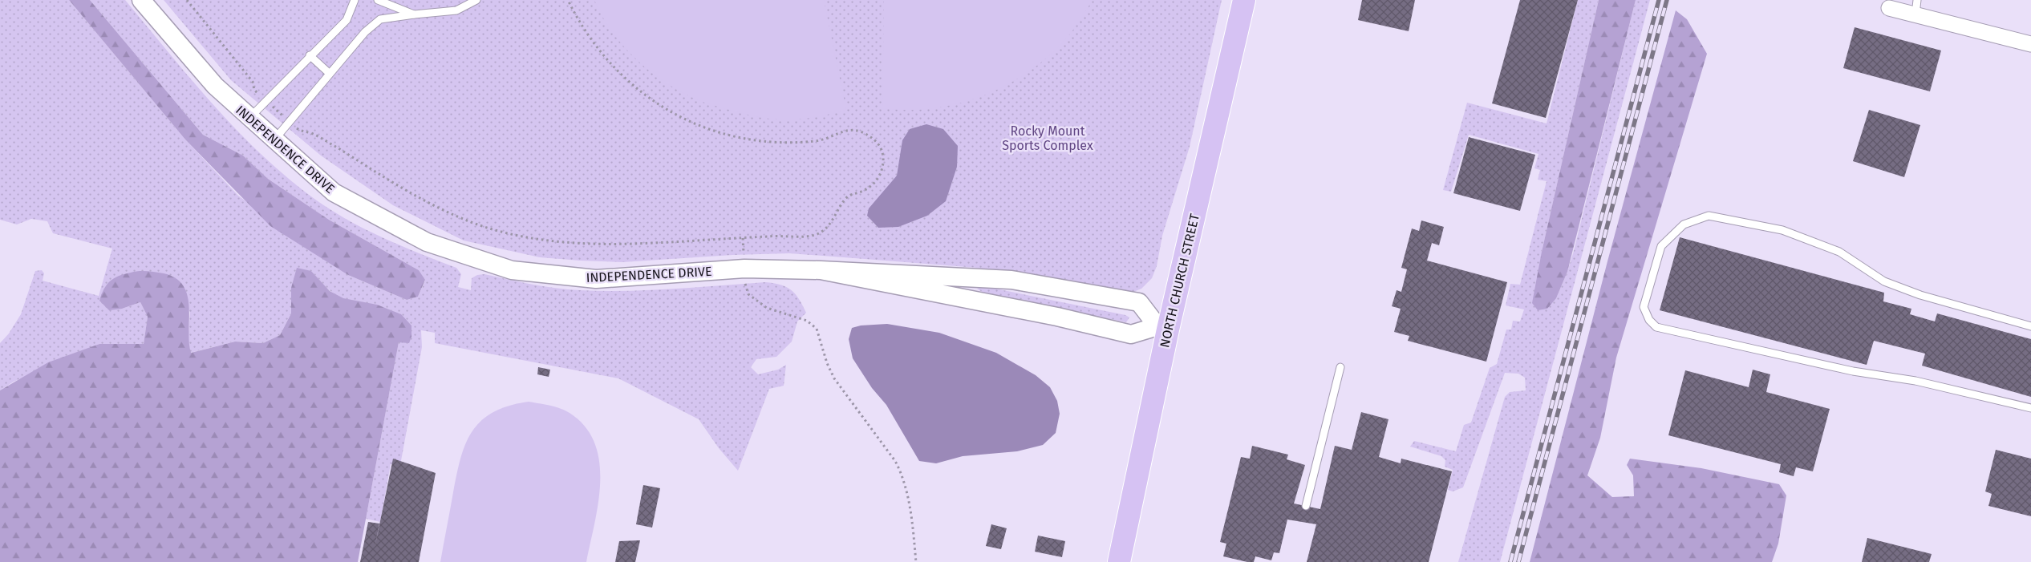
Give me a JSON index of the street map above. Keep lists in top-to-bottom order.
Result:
{
  "streets": {
    "main road": ["NORTH CHURCH STREET"],
    "street": ["INDEPENDENCE DRIVE"]
  },
  "parks": ["Rocky Mount Sports Complex"]
}
